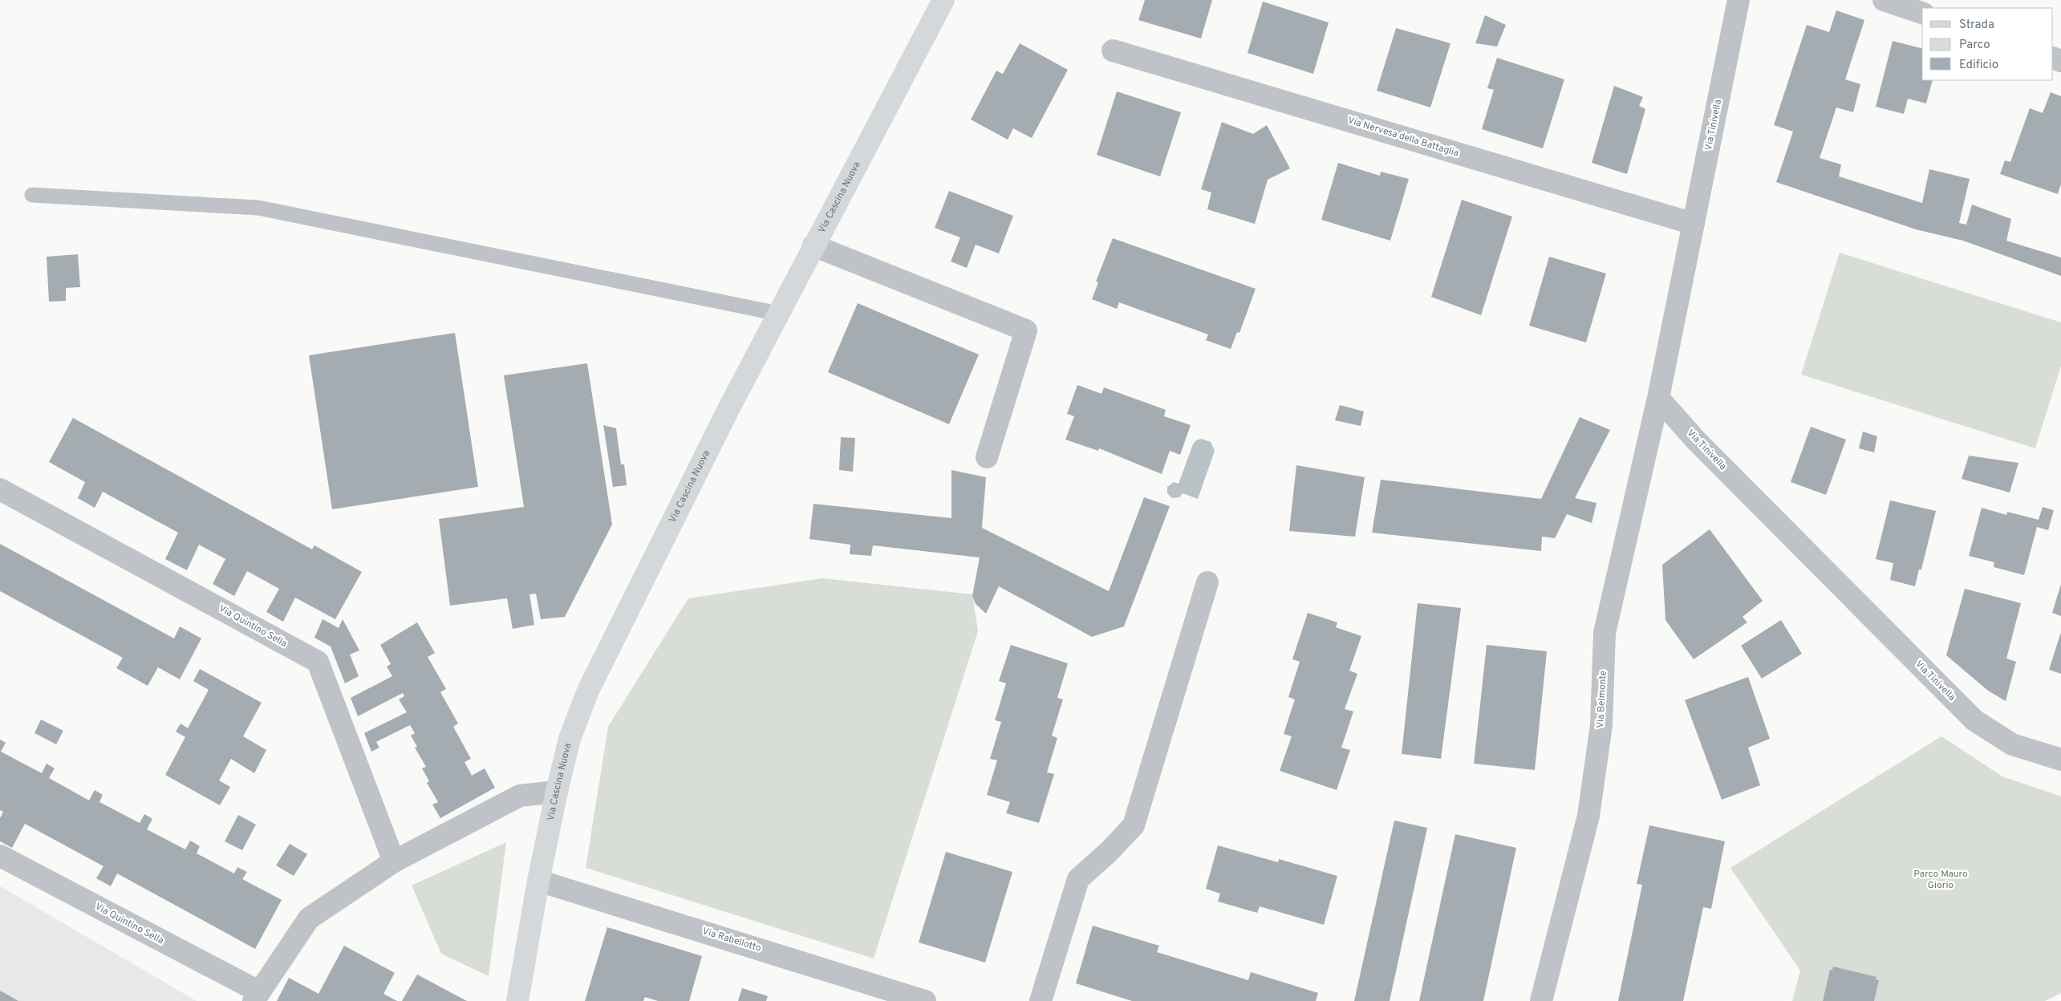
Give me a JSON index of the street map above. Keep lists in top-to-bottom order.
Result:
{
  "streets": {
    "street": [
      "Via Tinivella",
      "Via Nervesa della Battaglia",
      "Via Cascina Nuova",
      "Via Quintino Sella",
      "Via Belmonte",
      "Via Rabellotto"
    ]
  },
  "crossings": [
    ["Via Tinivella", "Via Nervesa della Battaglia"],
    ["Via Tinivella", "Via Belmonte"],
    ["Via Cascina Nuova", "Via Quintino Sella"],
    ["Via Cascina Nuova", "Via Rabellotto"]
  ],
  "parks": ["Parco Mauro Giorio"],
  "legend": ["Strada", "Parco", "Edificio"]
}
